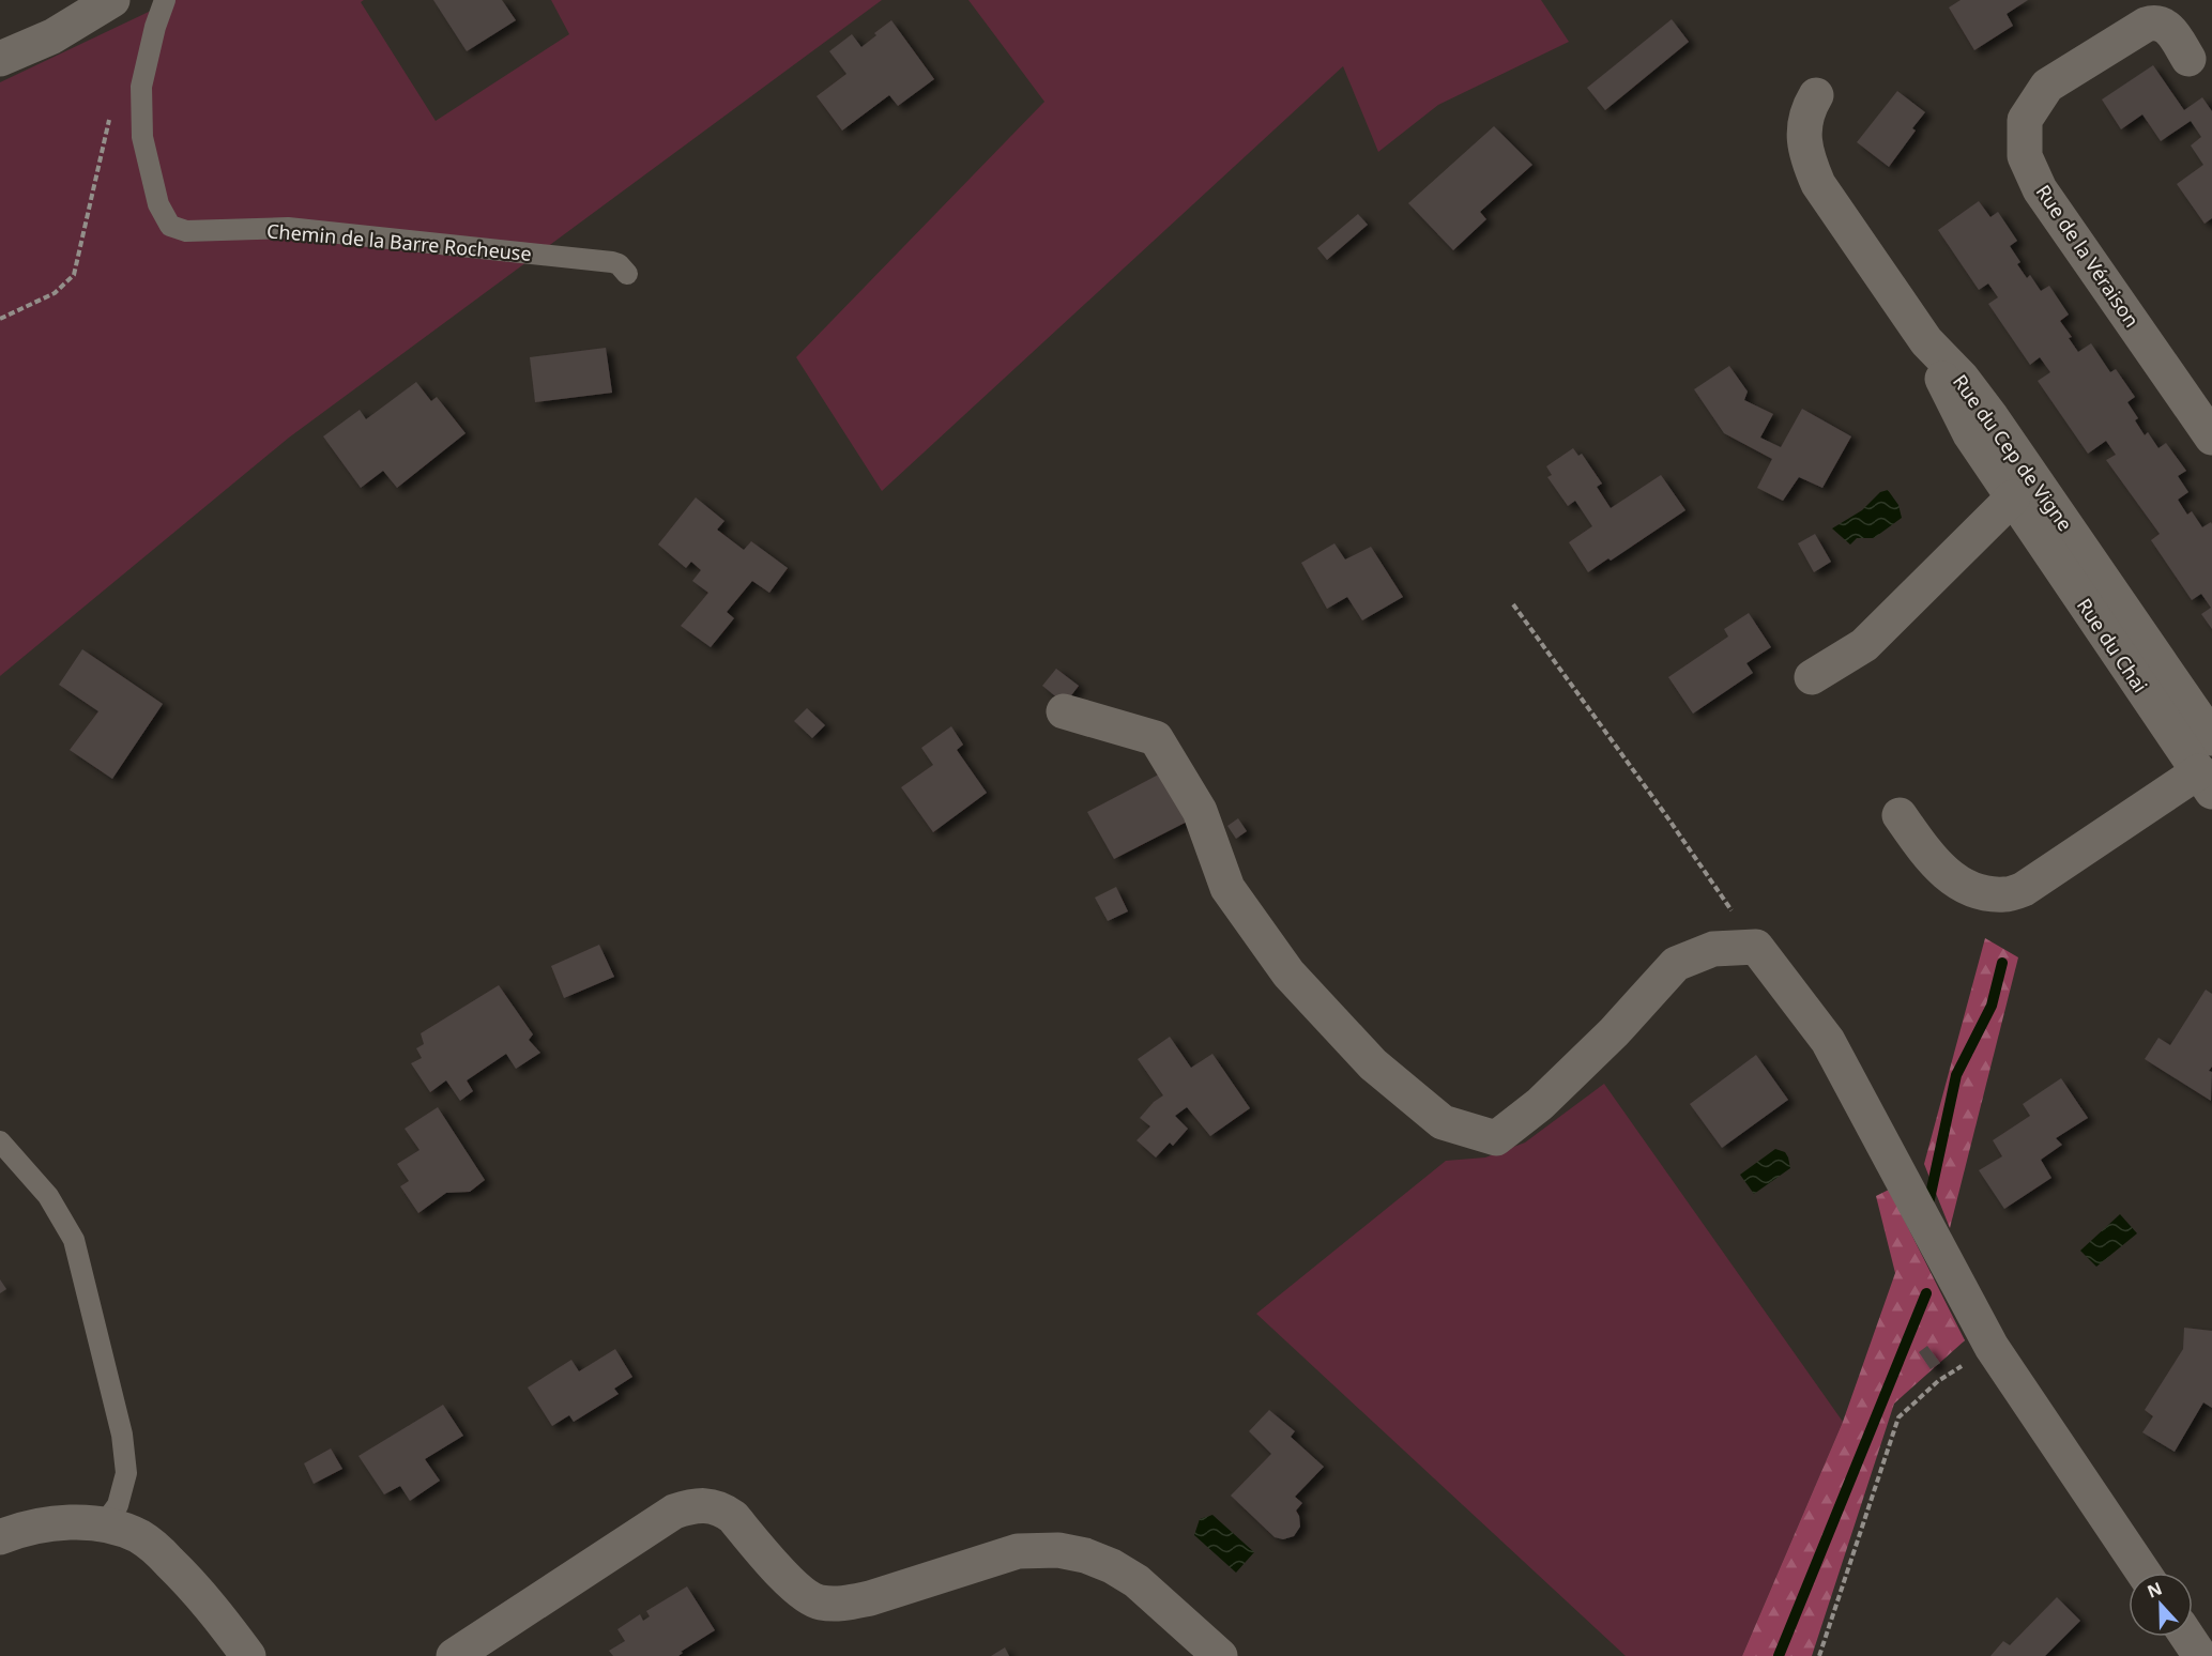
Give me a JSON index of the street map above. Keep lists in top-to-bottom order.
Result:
{
  "streets": {
    "street": ["Rue de la Véraison", "Rue du Cep de Vigne", "Rue du Chai"],
    "lane": ["Chemin de la Barre Rocheuse"]
  },
  "crossings": [
    ["Rue du Cep de Vigne", "Rue du Chai"]
  ],
  "north": "top"
}
